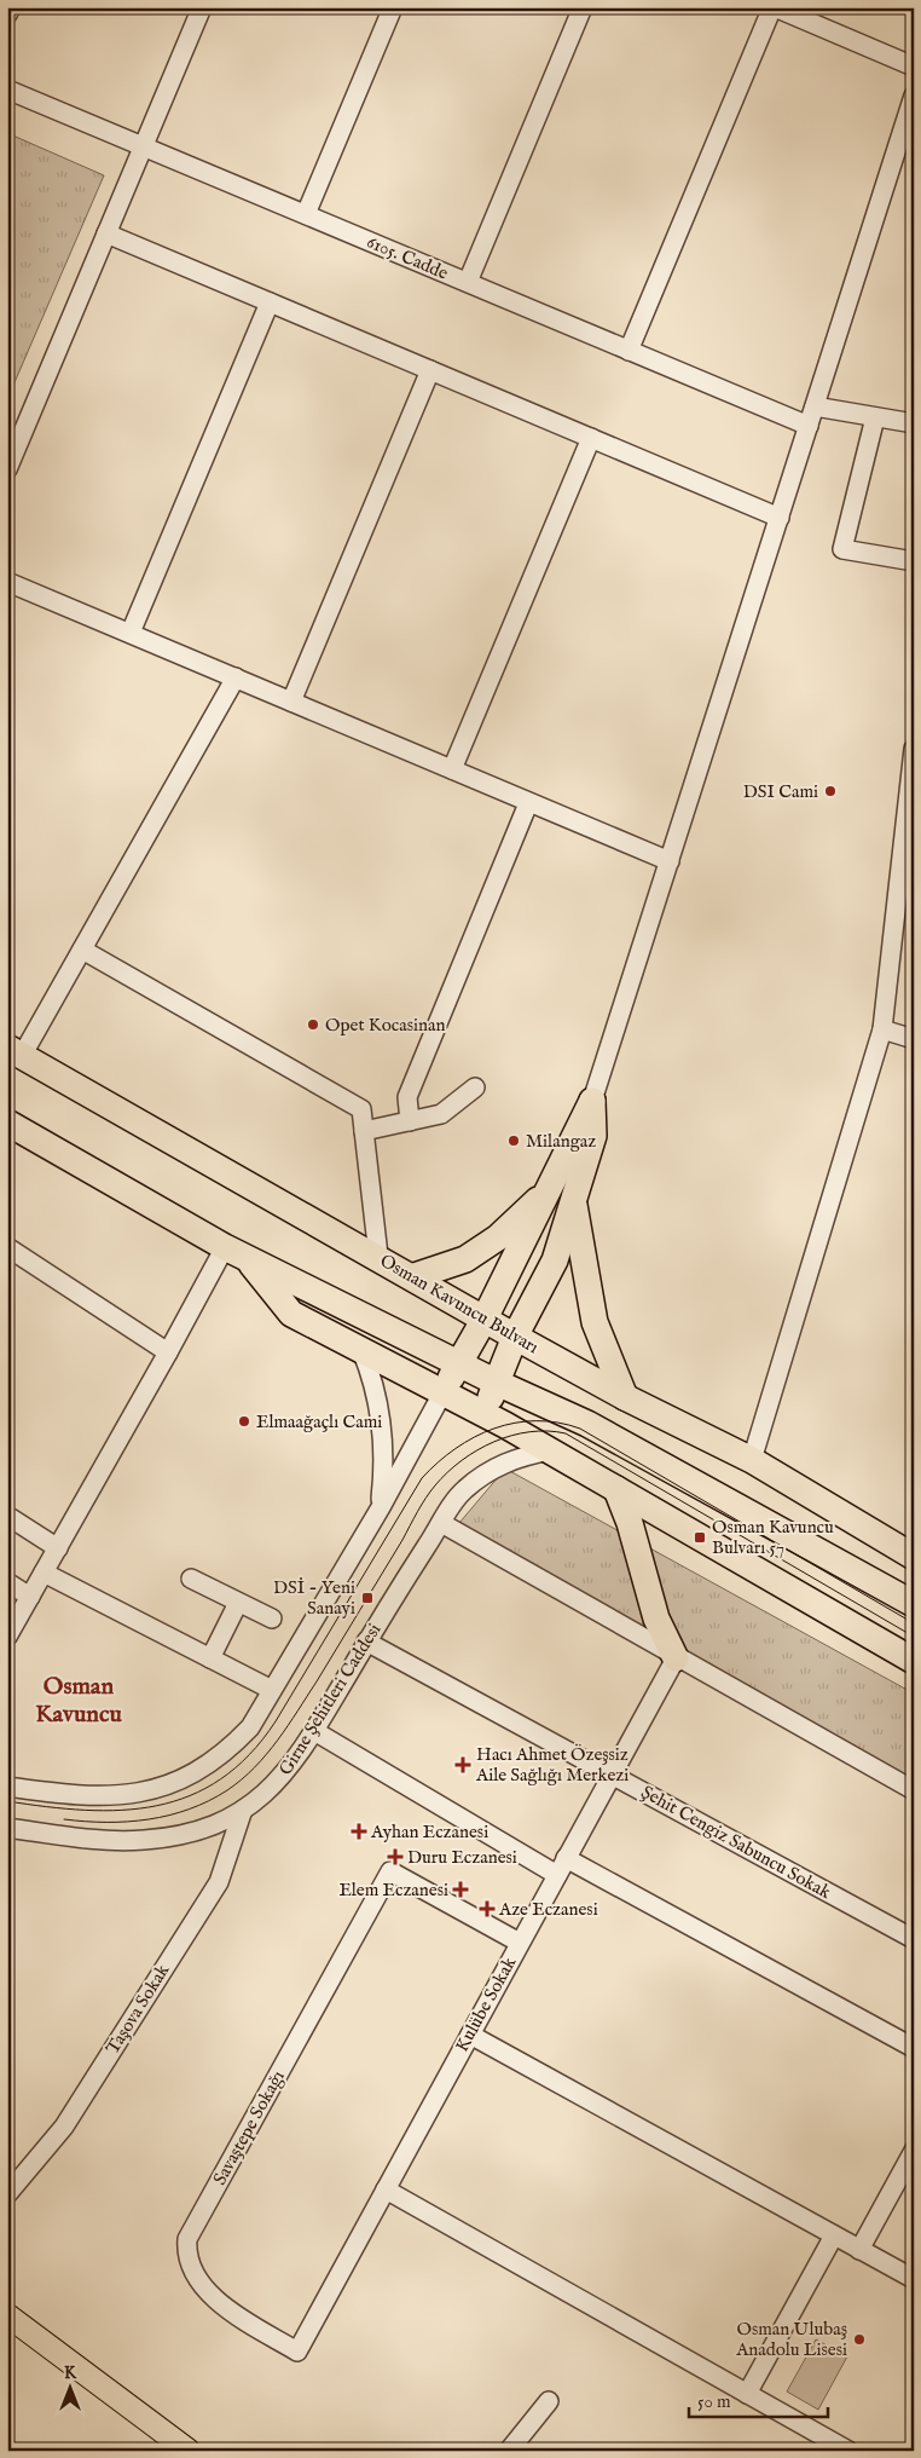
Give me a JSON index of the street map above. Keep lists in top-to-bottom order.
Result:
{
  "streets": {
    "highway": ["Osman Kavuncu Bulvarı"],
    "street": [
      "6105. Cadde",
      "Girne Şehitleri Caddesi",
      "Şehit Cengiz Sabuncu Sokak",
      "Kulübe Sokak",
      "Taşova Sokak",
      "Savaştepe Sokağı"
    ]
  },
  "crossings": [
    ["Girne Şehitleri Caddesi", "Şehit Cengiz Sabuncu Sokak"],
    ["Girne Şehitleri Caddesi", "Taşova Sokak"],
    ["Şehit Cengiz Sabuncu Sokak", "Kulübe Sokak"],
    ["Kulübe Sokak", "Savaştepe Sokağı"]
  ],
  "districts": ["Osman Kavuncu"],
  "places": {
    "other": [
      "DSI Cami",
      "Opet Kocasinan",
      "Milangaz",
      "Elmaağaçlı Cami",
      "Osman Ulubaş Anadolu Lisesi"
    ],
    "transit": ["Osman Kavuncu Bulvarı 57", "DSİ - Yeni Sanayi"],
    "health": [
      "Hacı Ahmet Özeşsiz Aile Sağlığı Merkezi",
      "Ayhan Eczanesi",
      "Duru Eczanesi",
      "Elem Eczanesi",
      "Aze Eczanesi"
    ]
  },
  "scale_bar": "50 m",
  "north": "top"
}
